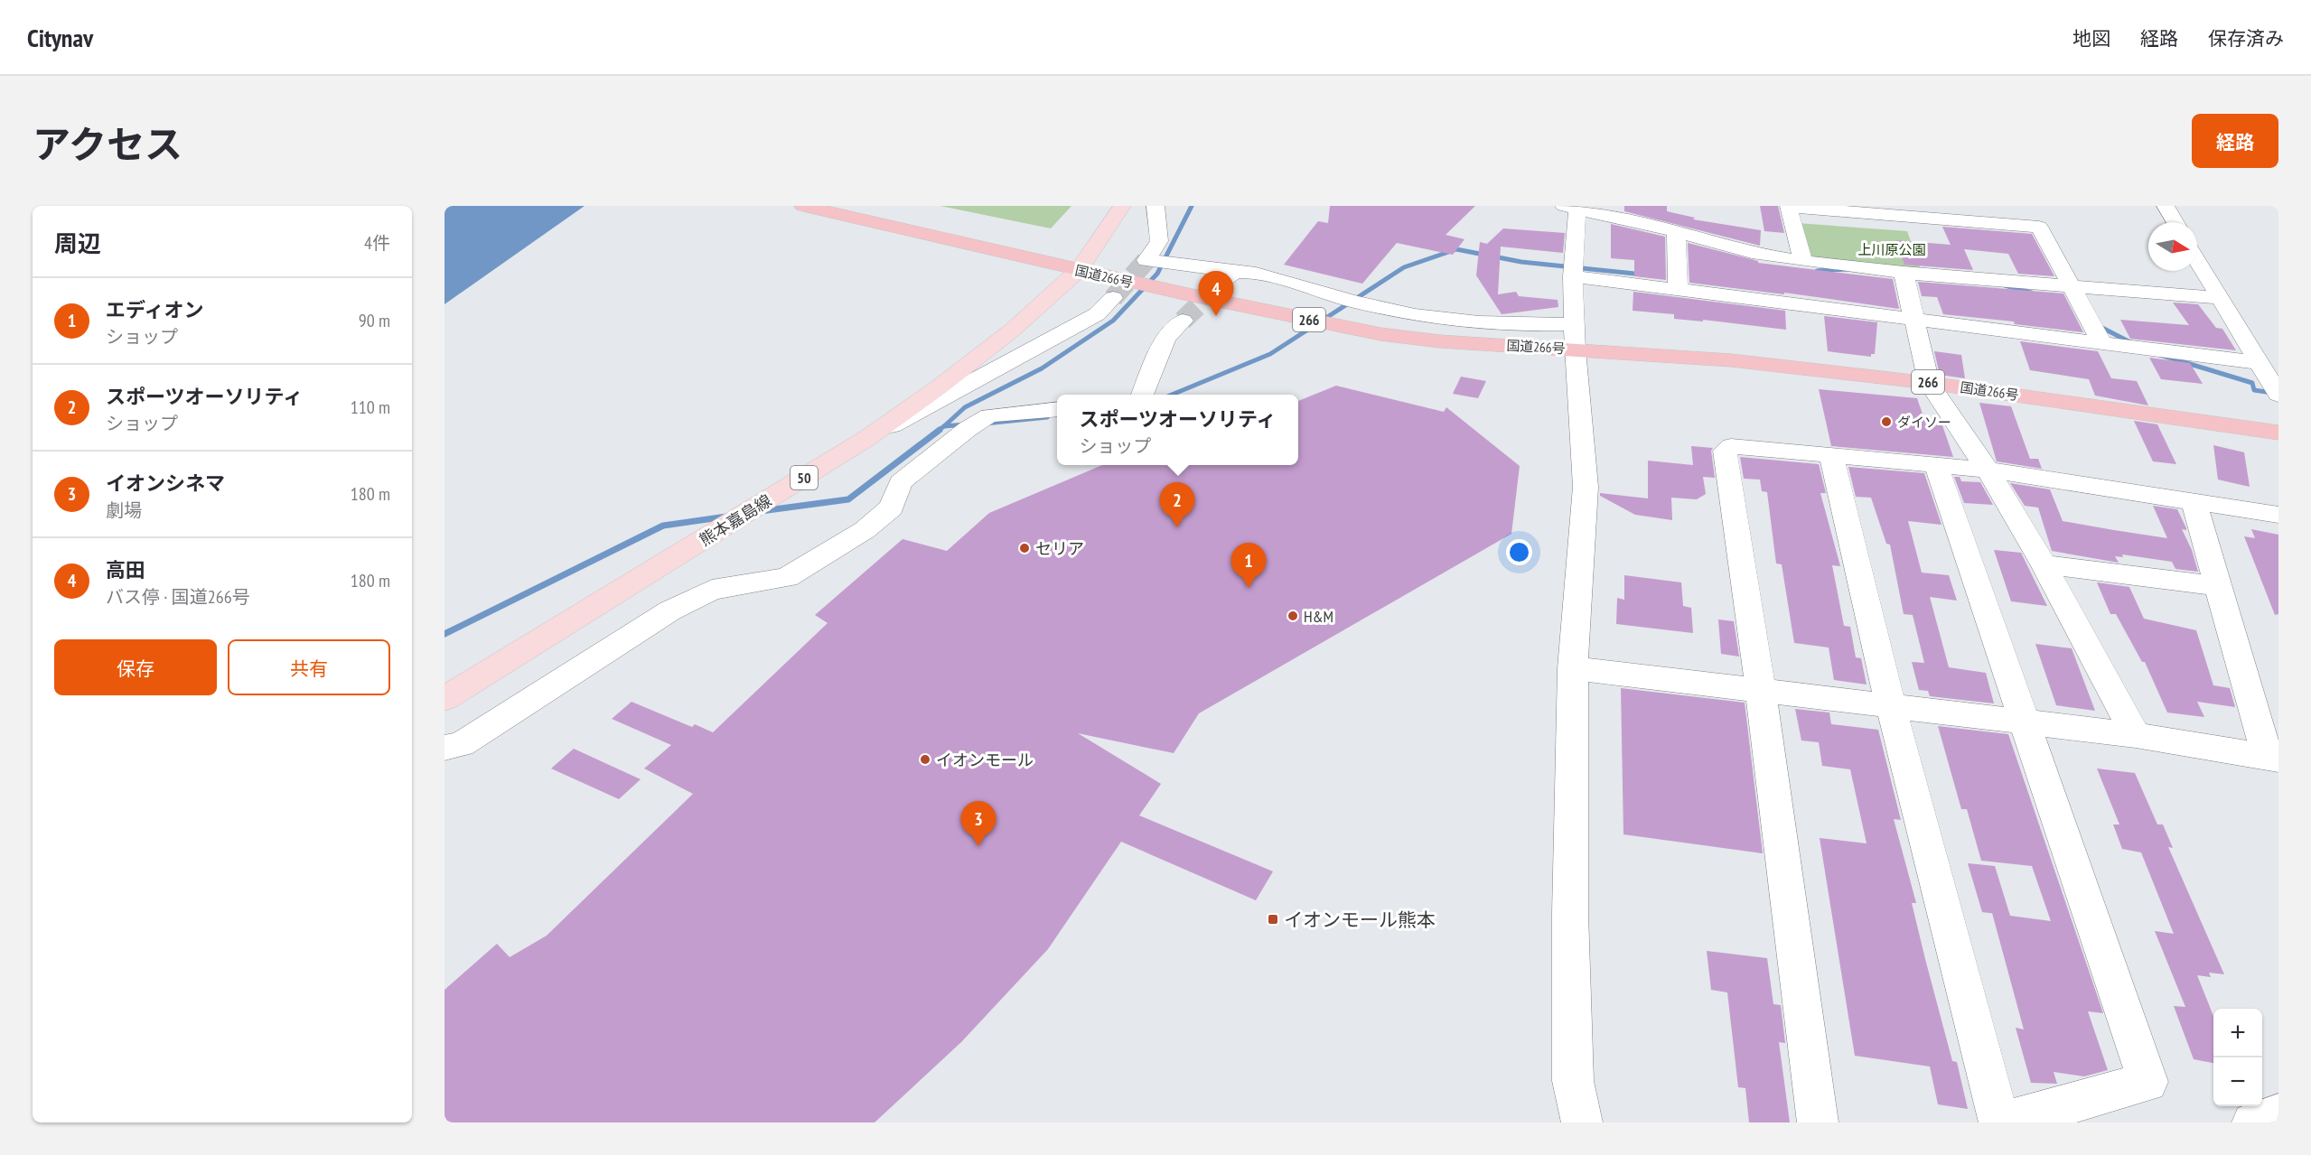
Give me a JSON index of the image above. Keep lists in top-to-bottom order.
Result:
{
  "streets": {
    "highway": ["国道266号", "266"],
    "main road": ["50", "熊本嘉島線"]
  },
  "crossings": [
    ["国道266号", "熊本嘉島線"]
  ],
  "parks": ["上川原公園"],
  "places": {
    "other": [
      "ダイソー",
      "セリア",
      "H&M",
      "イオンモール"
    ],
    "transit": ["イオンモール熊本"]
  },
  "north": "right",
  "page": {
    "header": "Citynav",
    "nav": ["地図", "経路", "保存済み"],
    "title": "アクセス",
    "buttons": [
      "経路",
      ["保存", "共有"]
    ],
    "heading": ["周辺", "4件"],
    "pins": [
      "4",
      "2",
      "1",
      "3"
    ],
    "list": [
      {
        "mark": "1",
        "name": "エディオン",
        "note": "ショップ",
        "value": "90 m"
      },
      {
        "mark": "2",
        "name": "スポーツオーソリティ",
        "note": "ショップ",
        "value": "110 m"
      },
      {
        "mark": "3",
        "name": "イオンシネマ",
        "note": "劇場",
        "value": "180 m"
      },
      {
        "mark": "4",
        "name": "高田",
        "note": "バス停 · 国道266号",
        "value": "180 m"
      }
    ],
    "popup": ["スポーツオーソリティ", "ショップ"],
    "map_buttons": ["+", "−"]
  }
}
